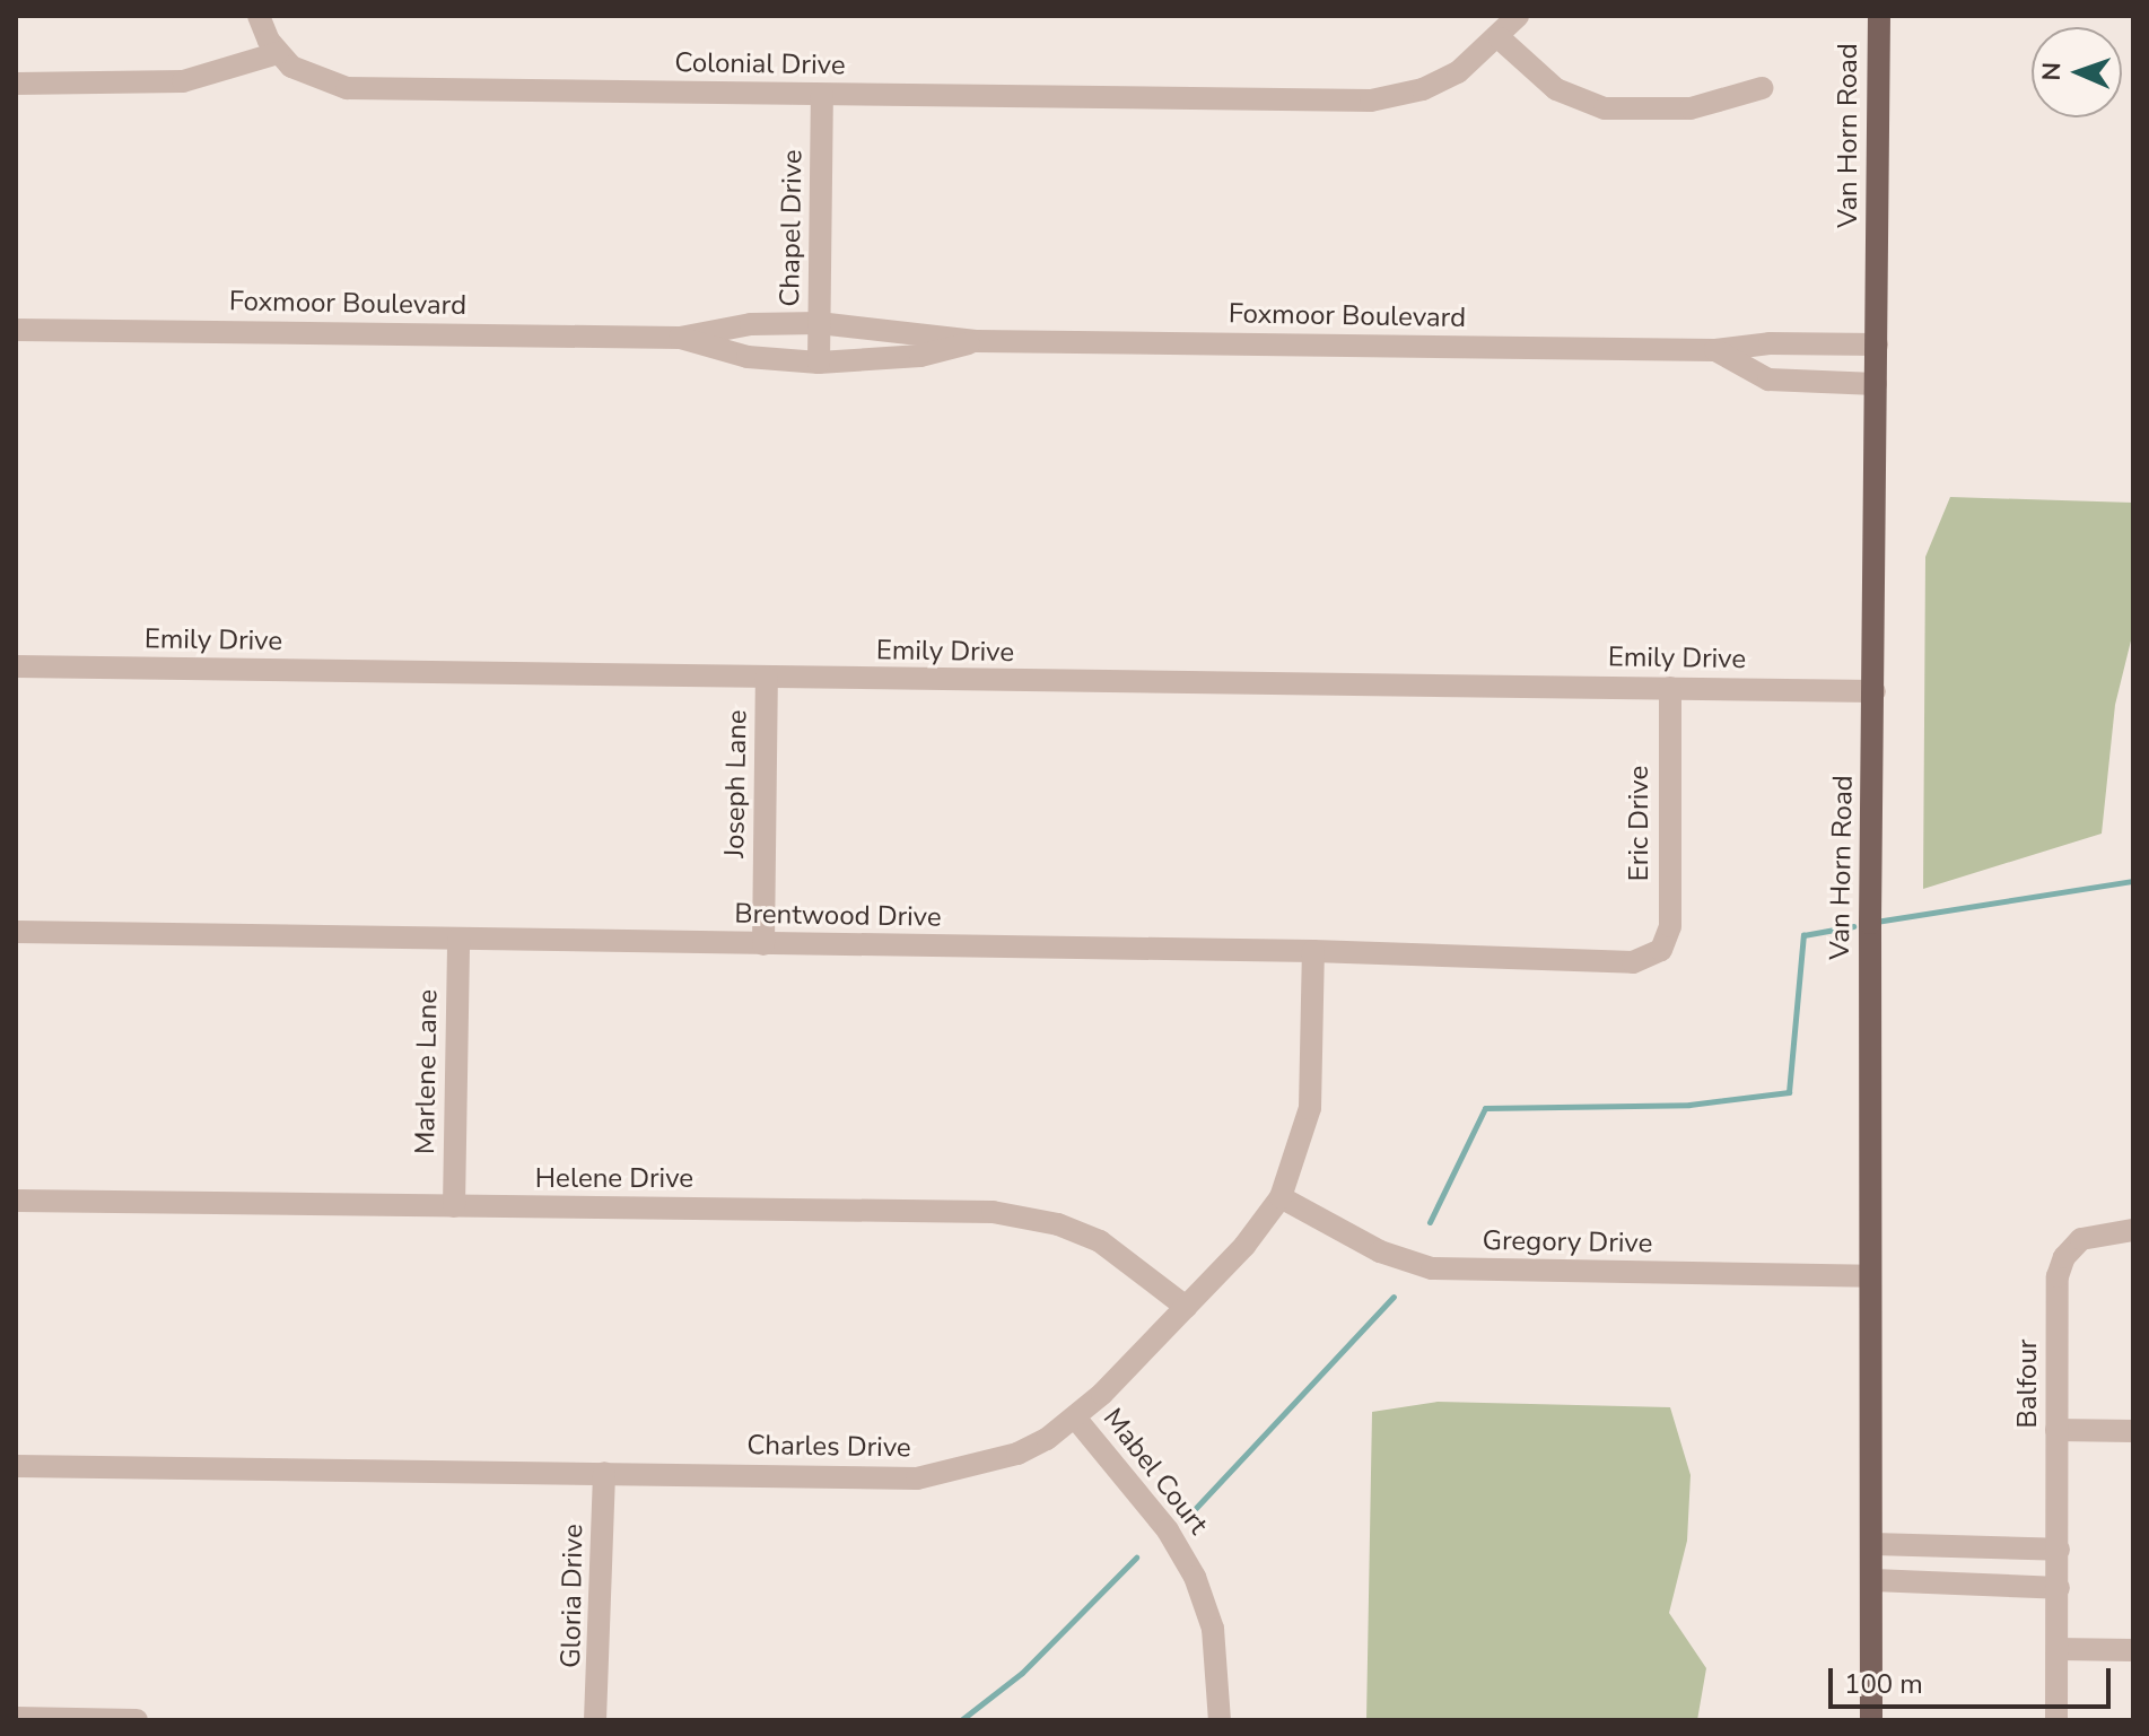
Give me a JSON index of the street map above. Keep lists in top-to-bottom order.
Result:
{
  "streets": {
    "main road": ["Van Horn Road"],
    "street": [
      "Colonial Drive",
      "Chapel Drive",
      "Foxmoor Boulevard",
      "Emily Drive",
      "Joseph Lane",
      "Eric Drive",
      "Brentwood Drive",
      "Marlene Lane",
      "Helene Drive",
      "Gregory Drive",
      "Balfour",
      "Charles Drive",
      "Mabel Court",
      "Gloria Drive"
    ]
  },
  "crossings": [
    ["Colonial Drive", "Chapel Drive"],
    ["Van Horn Road", "Foxmoor Boulevard"],
    ["Van Horn Road", "Emily Drive"],
    ["Van Horn Road", "Gregory Drive"],
    ["Chapel Drive", "Foxmoor Boulevard"],
    ["Emily Drive", "Joseph Lane"],
    ["Emily Drive", "Eric Drive"],
    ["Joseph Lane", "Brentwood Drive"],
    ["Eric Drive", "Brentwood Drive"],
    ["Brentwood Drive", "Marlene Lane"],
    ["Brentwood Drive", "Charles Drive"],
    ["Marlene Lane", "Helene Drive"],
    ["Helene Drive", "Charles Drive"],
    ["Gregory Drive", "Charles Drive"],
    ["Charles Drive", "Mabel Court"],
    ["Charles Drive", "Gloria Drive"]
  ],
  "scale_bar": "100 m",
  "north": "left"
}
